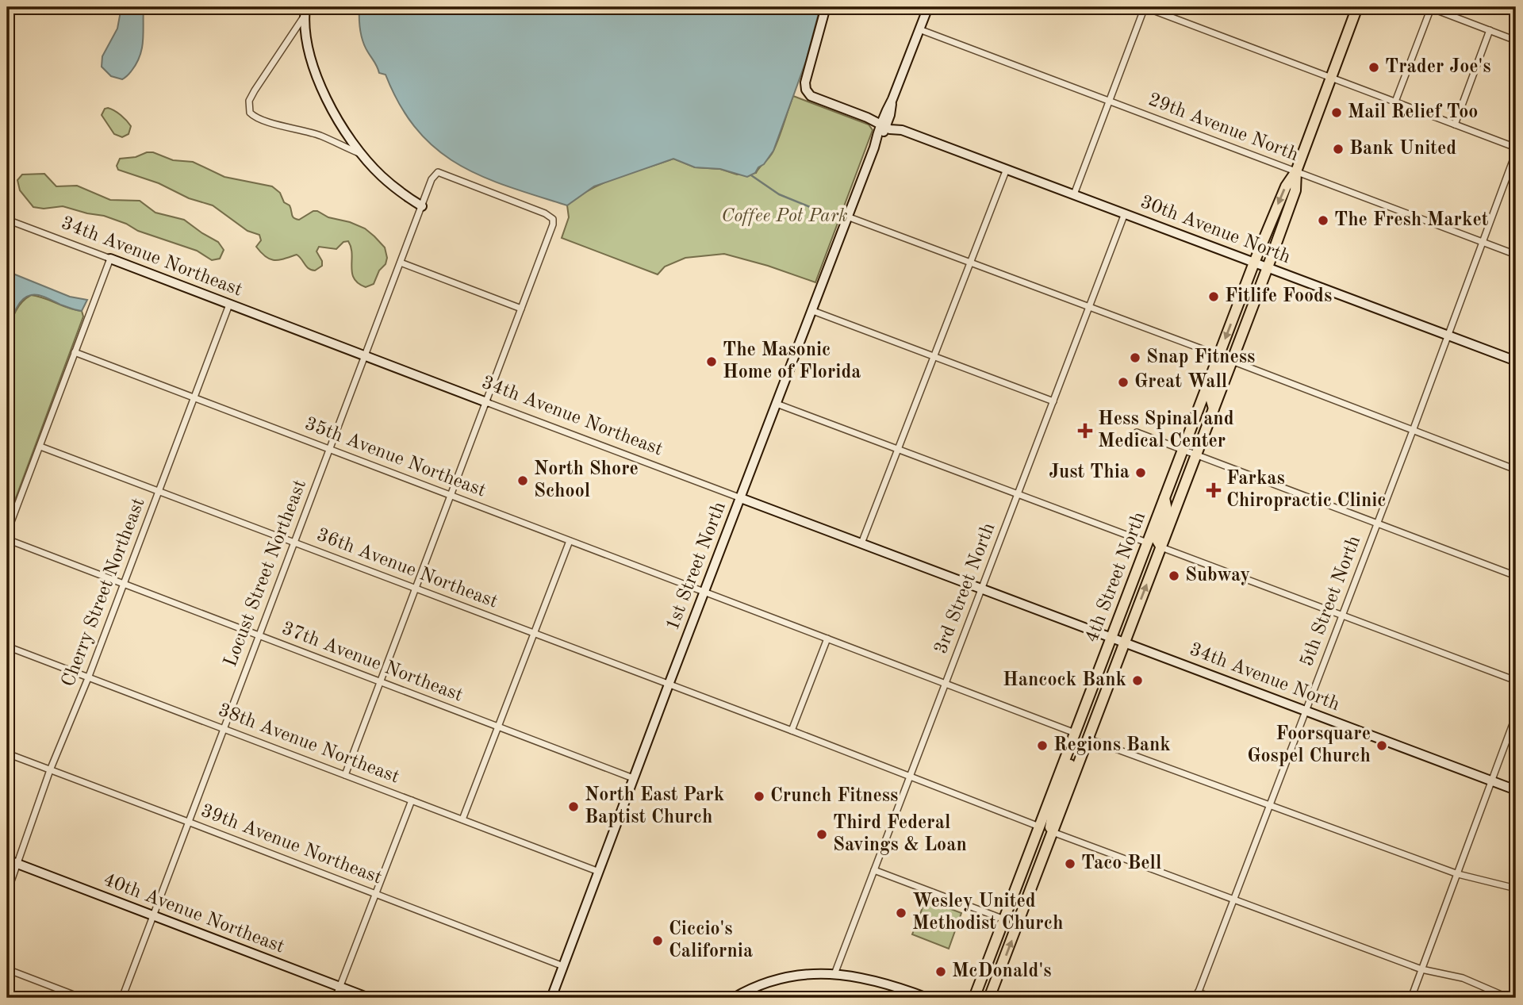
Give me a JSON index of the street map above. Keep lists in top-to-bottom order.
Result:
{
  "streets": {
    "main road": ["4th Street North"],
    "street": [
      "29th Avenue North",
      "30th Avenue North",
      "34th Avenue Northeast",
      "35th Avenue Northeast",
      "1st Street North",
      "36th Avenue Northeast",
      "Locust Street Northeast",
      "3rd Street North",
      "Cherry Street Northeast",
      "5th Street North",
      "37th Avenue Northeast",
      "34th Avenue North",
      "38th Avenue Northeast",
      "39th Avenue Northeast",
      "40th Avenue Northeast"
    ]
  },
  "crossings": [
    ["29th Avenue North", "1st Street North"],
    ["29th Avenue North", "4th Street North"],
    ["29th Avenue North", "5th Street North"],
    ["30th Avenue North", "1st Street North"],
    ["30th Avenue North", "4th Street North"],
    ["30th Avenue North", "3rd Street North"],
    ["30th Avenue North", "5th Street North"],
    ["34th Avenue Northeast", "1st Street North"],
    ["34th Avenue Northeast", "Locust Street Northeast"],
    ["34th Avenue Northeast", "4th Street North"],
    ["34th Avenue Northeast", "3rd Street North"],
    ["34th Avenue Northeast", "Cherry Street Northeast"],
    ["34th Avenue Northeast", "34th Avenue North"],
    ["35th Avenue Northeast", "1st Street North"],
    ["35th Avenue Northeast", "Locust Street Northeast"],
    ["35th Avenue Northeast", "4th Street North"],
    ["35th Avenue Northeast", "3rd Street North"],
    ["35th Avenue Northeast", "Cherry Street Northeast"],
    ["1st Street North", "36th Avenue Northeast"],
    ["1st Street North", "37th Avenue Northeast"],
    ["1st Street North", "38th Avenue Northeast"],
    ["1st Street North", "39th Avenue Northeast"],
    ["36th Avenue Northeast", "Locust Street Northeast"],
    ["36th Avenue Northeast", "4th Street North"],
    ["36th Avenue Northeast", "3rd Street North"],
    ["36th Avenue Northeast", "Cherry Street Northeast"],
    ["Locust Street Northeast", "37th Avenue Northeast"],
    ["Locust Street Northeast", "38th Avenue Northeast"],
    ["Locust Street Northeast", "39th Avenue Northeast"],
    ["Locust Street Northeast", "40th Avenue Northeast"],
    ["4th Street North", "34th Avenue North"],
    ["Cherry Street Northeast", "37th Avenue Northeast"],
    ["Cherry Street Northeast", "38th Avenue Northeast"],
    ["Cherry Street Northeast", "39th Avenue Northeast"],
    ["Cherry Street Northeast", "40th Avenue Northeast"],
    ["5th Street North", "34th Avenue North"]
  ],
  "parks": ["Coffee Pot Park"],
  "places": {
    "other": [
      "Trader Joe's",
      "Mail Relief Too",
      "Bank United",
      "The Fresh Market",
      "Fitlife Foods",
      "Snap Fitness",
      "The Masonic Home of Florida",
      "Great Wall",
      "Just Thia",
      "North Shore School",
      "Subway",
      "Hancock Bank",
      "Regions Bank",
      "Foorsquare Gospel Church",
      "Crunch Fitness",
      "North East Park Baptist Church",
      "Third Federal Savings & Loan",
      "Taco Bell",
      "Wesley United Methodist Church",
      "Ciccio's California",
      "McDonald's"
    ],
    "health": ["Hess Spinal and Medical Center", "Farkas Chiropractic Clinic"]
  }
}
